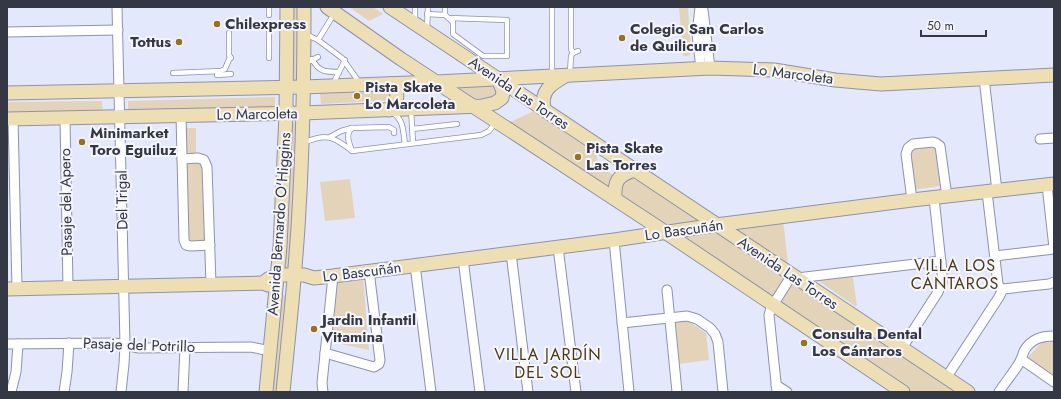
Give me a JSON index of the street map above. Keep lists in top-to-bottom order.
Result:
{
  "streets": {
    "street": [
      "Lo Marcoleta",
      "Avenida Las Torres",
      "Del Trigal",
      "Pasaje del Apero",
      "Avenida Bernardo O'Higgins",
      "Lo Bascuñán",
      "Pasaje del Potrillo"
    ]
  },
  "crossings": [
    ["Lo Marcoleta", "Avenida Las Torres"],
    ["Lo Marcoleta", "Del Trigal"],
    ["Lo Marcoleta", "Pasaje del Apero"],
    ["Lo Marcoleta", "Avenida Bernardo O'Higgins"],
    ["Avenida Las Torres", "Lo Bascuñán"],
    ["Del Trigal", "Lo Bascuñán"],
    ["Del Trigal", "Pasaje del Potrillo"],
    ["Pasaje del Apero", "Lo Bascuñán"],
    ["Avenida Bernardo O'Higgins", "Lo Bascuñán"],
    ["Avenida Bernardo O'Higgins", "Pasaje del Potrillo"]
  ],
  "districts": ["VILLA LOS CÁNTAROS", "VILLA JARDÍN DEL SOL"],
  "places": [
    "Chilexpress",
    "Colegio San Carlos de Quilicura",
    "Tottus",
    "Pista Skate Lo Marcoleta",
    "Minimarket Toro Eguiluz",
    "Pista Skate Las Torres",
    "Jardin Infantil Vitamina",
    "Consulta Dental Los Cántaros"
  ],
  "scale_bar": "50 m"
}
